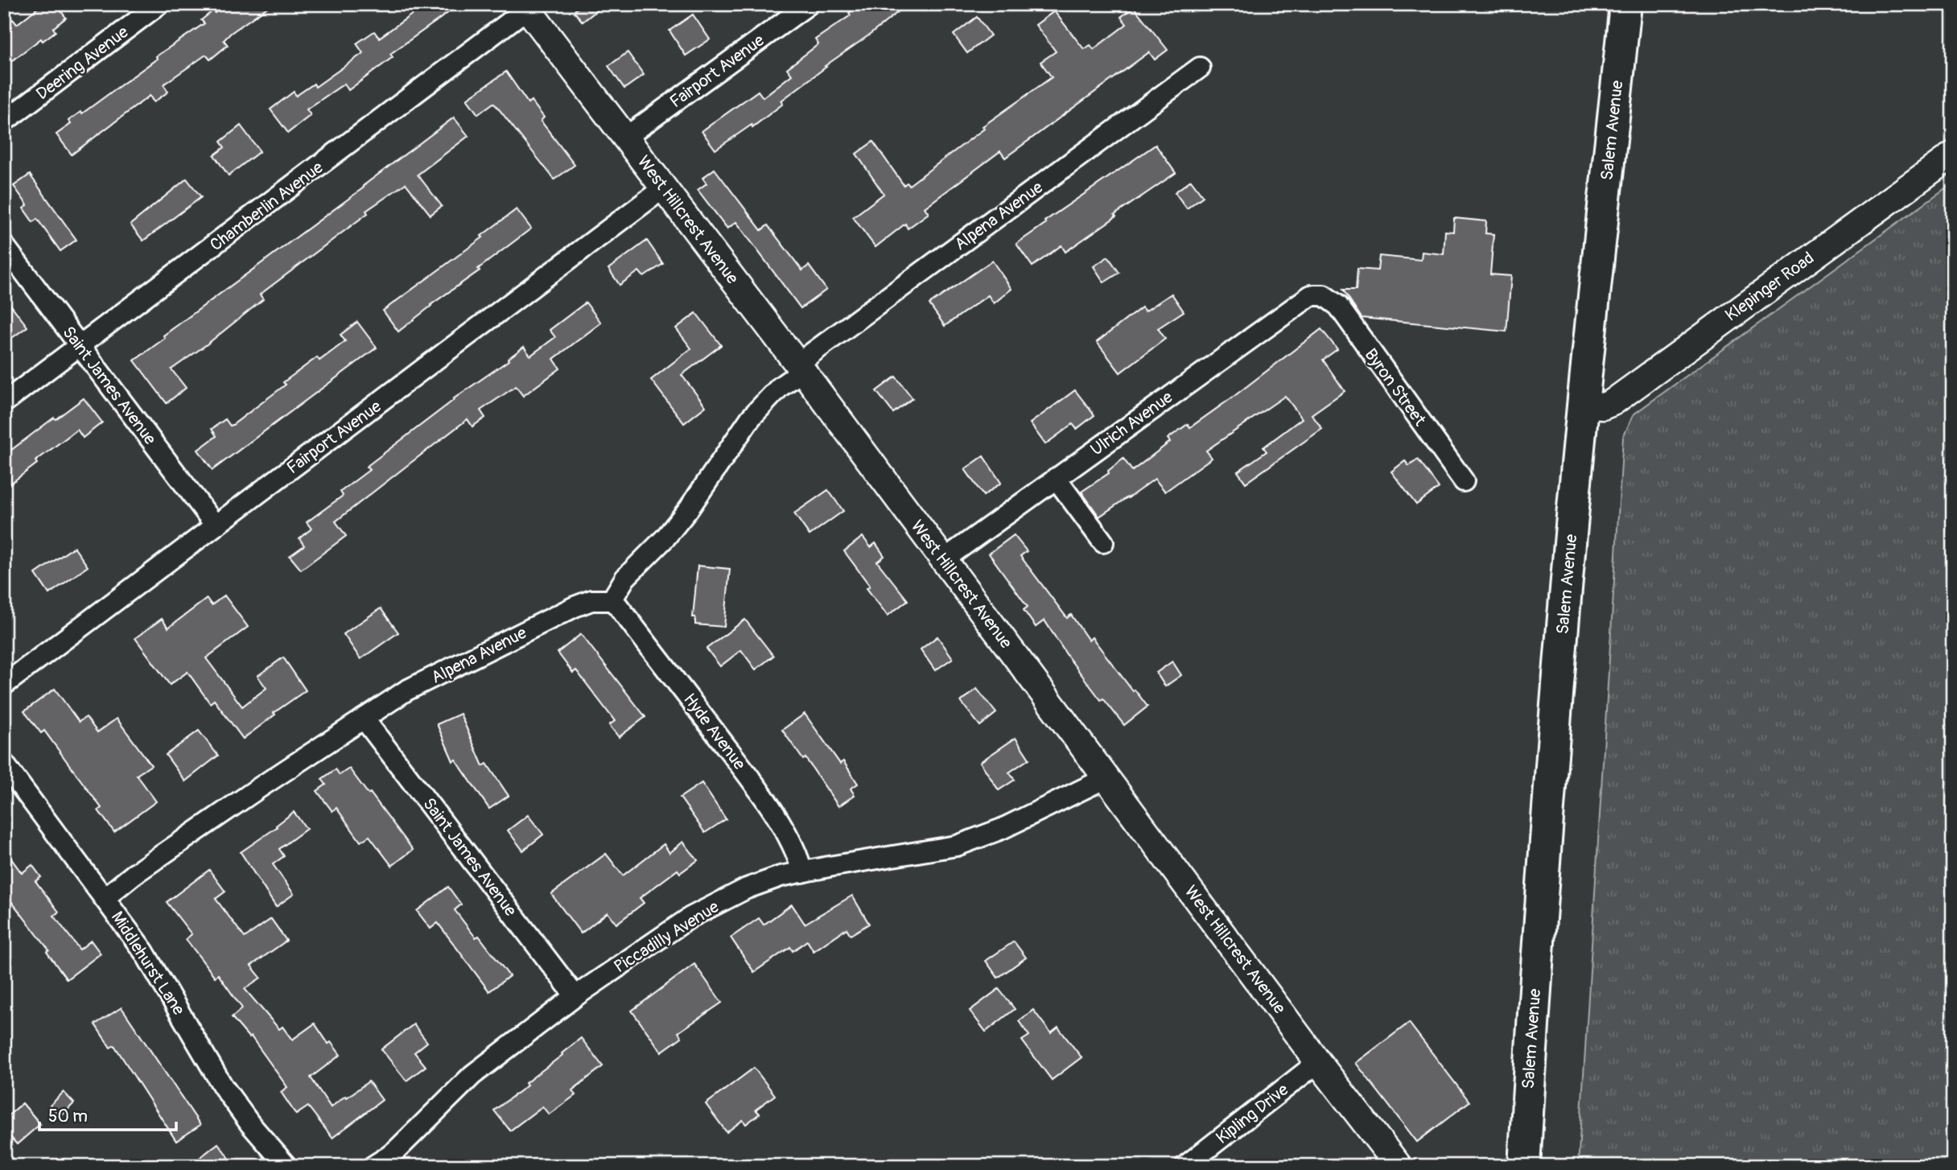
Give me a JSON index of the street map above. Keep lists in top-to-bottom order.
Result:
{
  "streets": {
    "main road": ["Salem Avenue"],
    "street": [
      "Deering Avenue",
      "Fairport Avenue",
      "Chamberlin Avenue",
      "Alpena Avenue",
      "West Hillcrest Avenue",
      "Klepinger Road",
      "Saint James Avenue",
      "Byron Street",
      "Ulrich Avenue",
      "Hyde Avenue",
      "Piccadilly Avenue",
      "Middlehurst Lane",
      "Kipling Drive"
    ]
  },
  "crossings": [
    ["Fairport Avenue", "West Hillcrest Avenue"],
    ["Fairport Avenue", "Saint James Avenue"],
    ["Salem Avenue", "Klepinger Road"],
    ["Chamberlin Avenue", "West Hillcrest Avenue"],
    ["Chamberlin Avenue", "Saint James Avenue"],
    ["Alpena Avenue", "West Hillcrest Avenue"],
    ["Alpena Avenue", "Saint James Avenue"],
    ["Alpena Avenue", "Hyde Avenue"],
    ["Alpena Avenue", "Middlehurst Lane"],
    ["West Hillcrest Avenue", "Ulrich Avenue"],
    ["West Hillcrest Avenue", "Piccadilly Avenue"],
    ["West Hillcrest Avenue", "Kipling Drive"],
    ["Saint James Avenue", "Piccadilly Avenue"],
    ["Byron Street", "Ulrich Avenue"],
    ["Hyde Avenue", "Piccadilly Avenue"]
  ],
  "scale_bar": "50 m"
}
